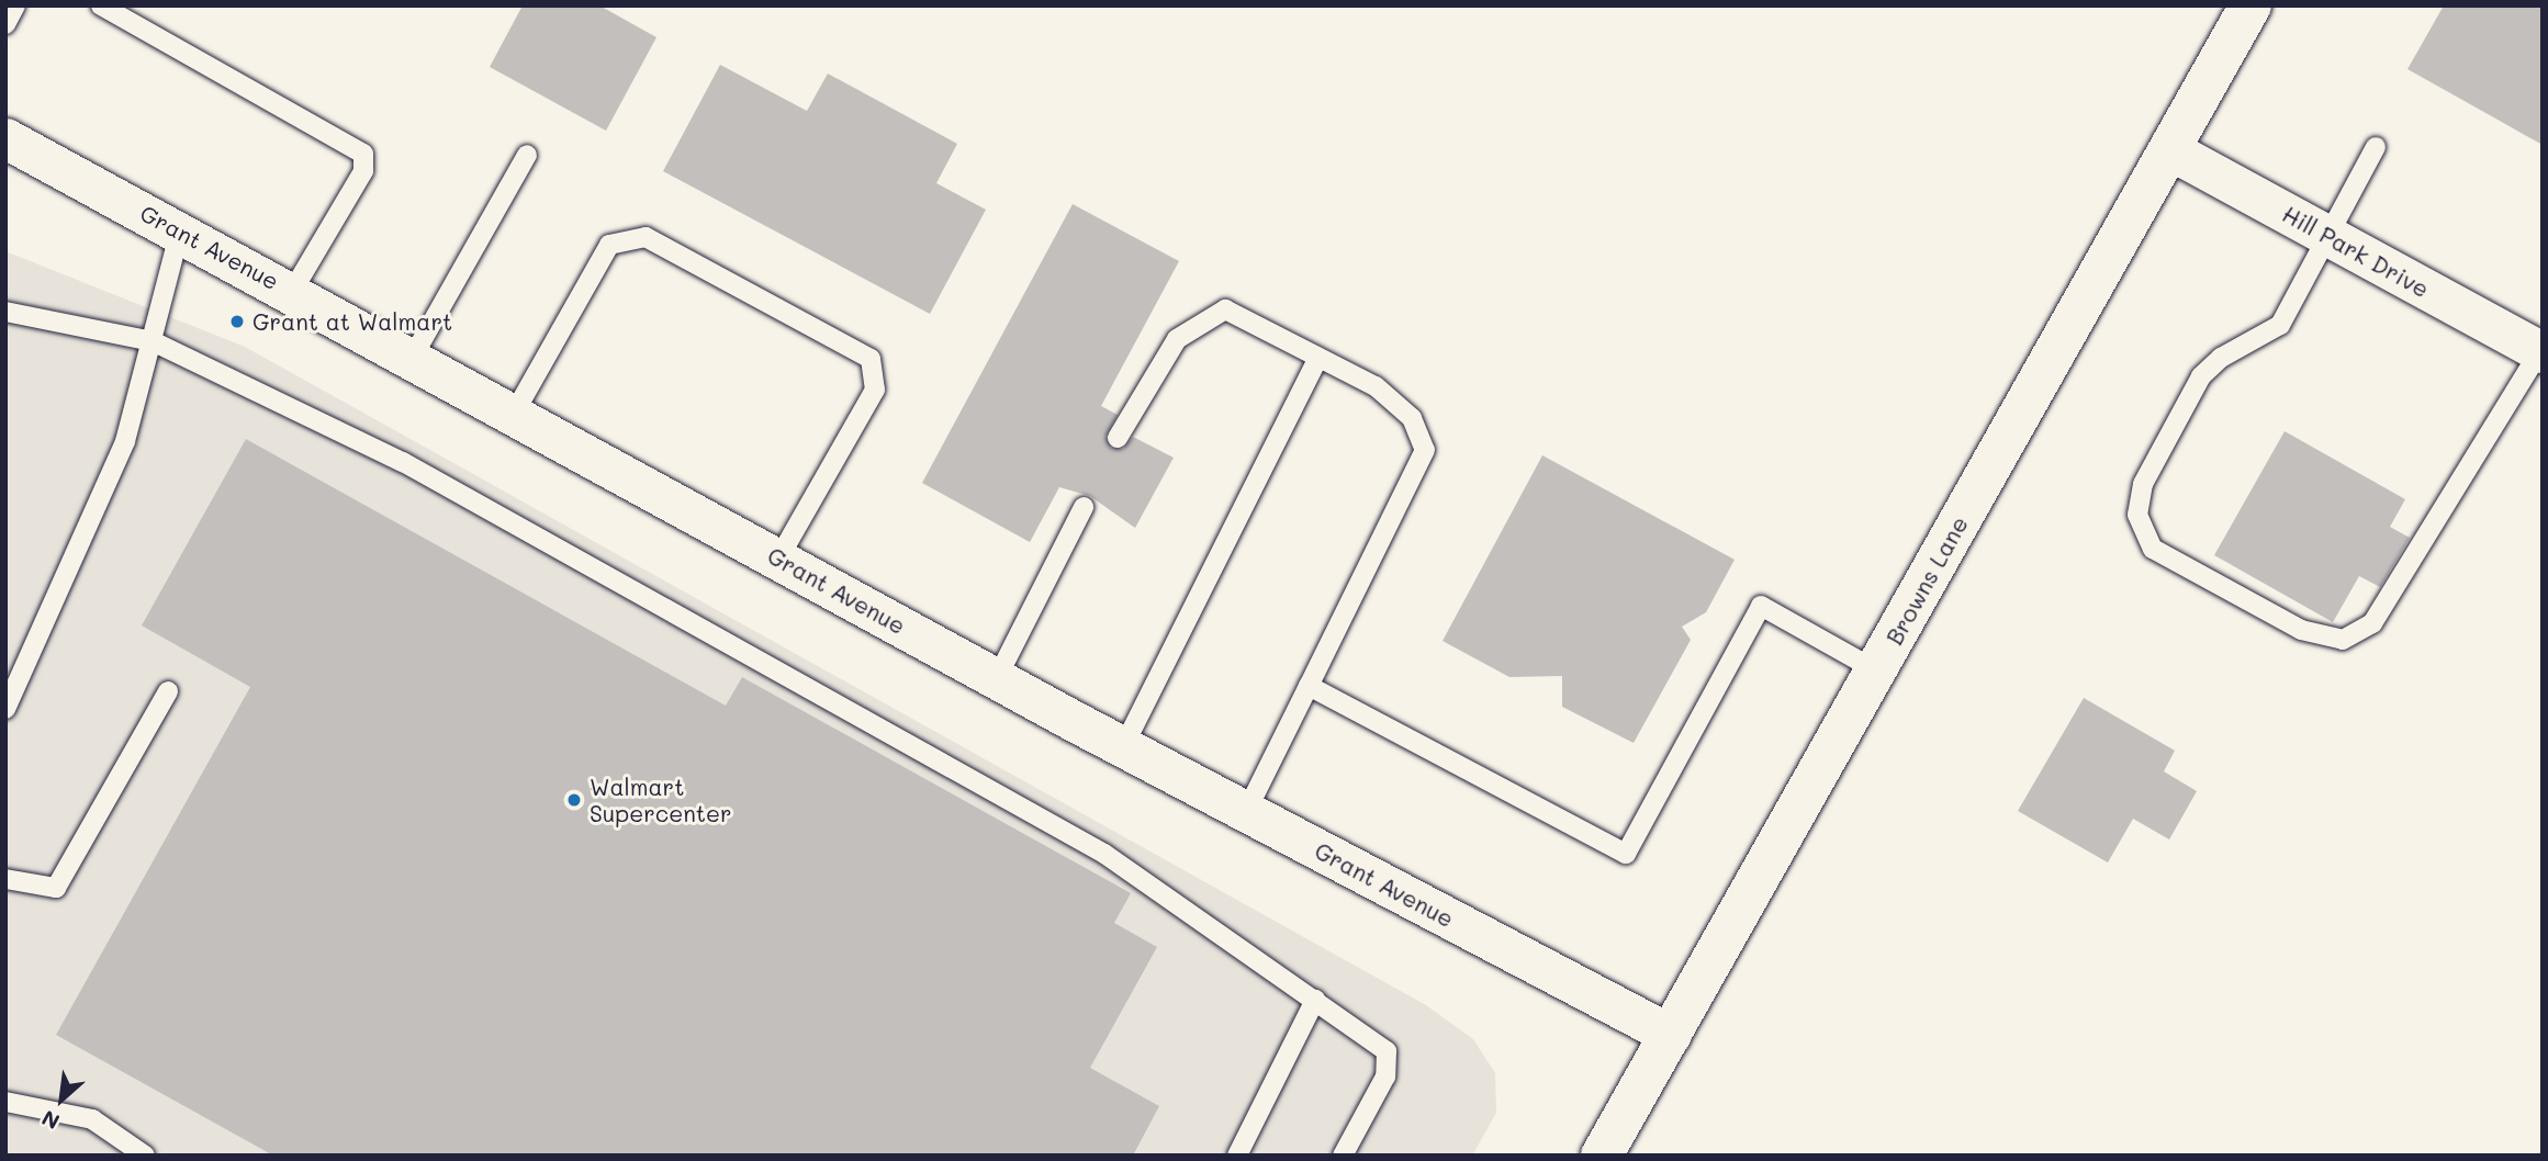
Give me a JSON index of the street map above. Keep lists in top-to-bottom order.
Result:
{
  "streets": {
    "street": ["Grant Avenue", "Hill Park Drive", "Browns Lane"]
  },
  "crossings": [
    ["Grant Avenue", "Browns Lane"],
    ["Hill Park Drive", "Browns Lane"]
  ],
  "places": ["Grant at Walmart", "Walmart Supercenter"],
  "north": "bottom left"
}
